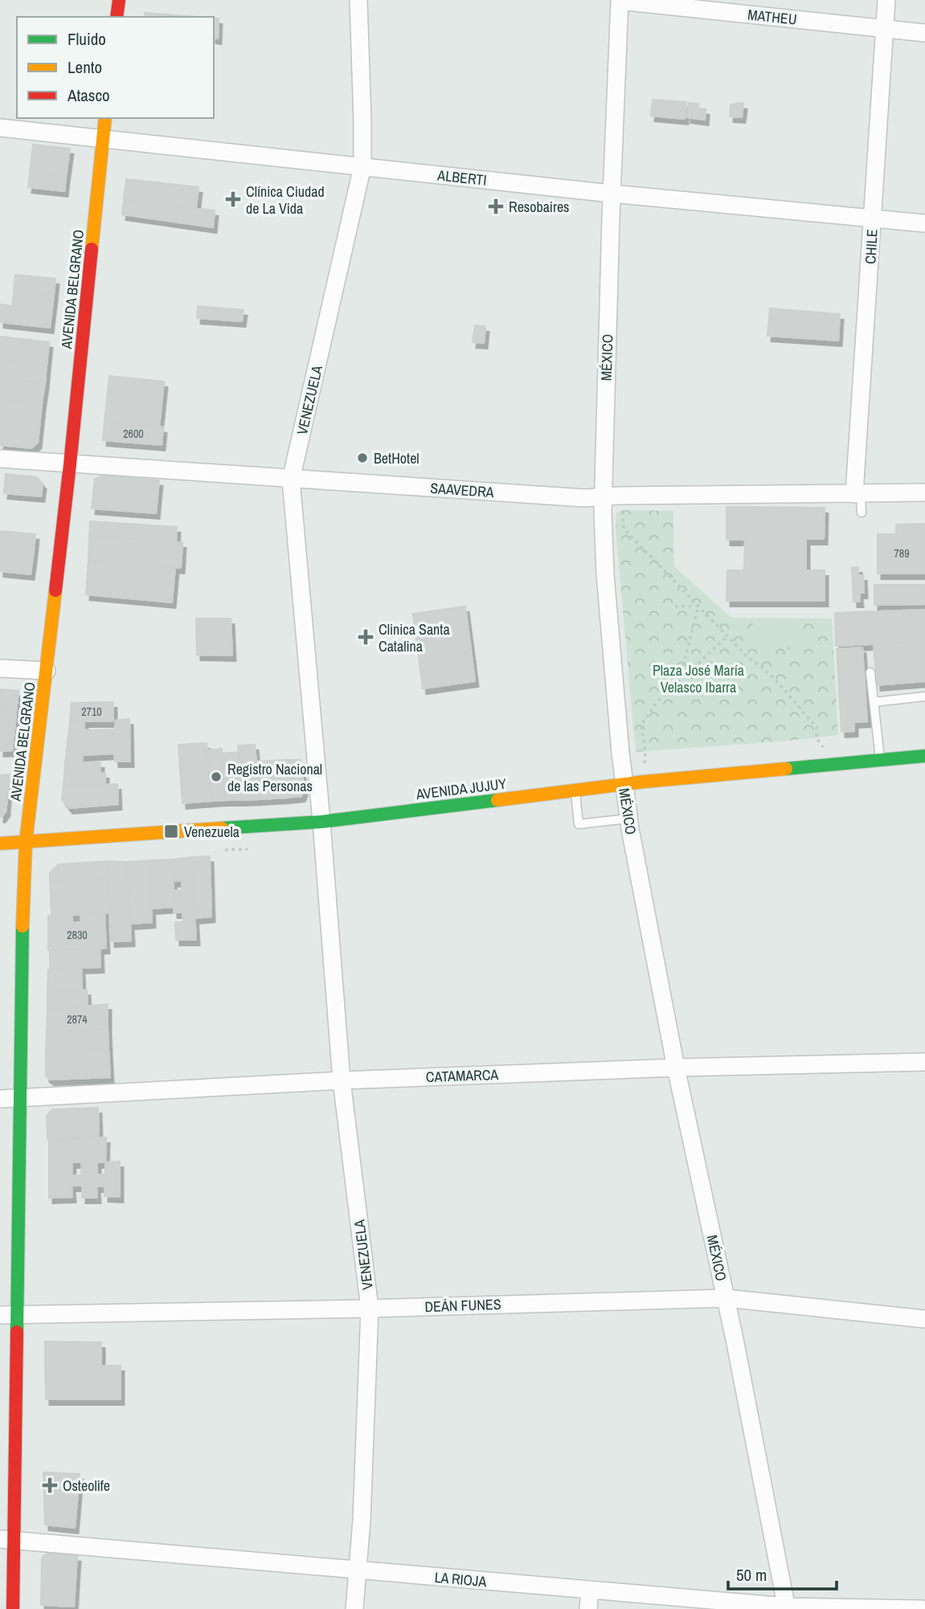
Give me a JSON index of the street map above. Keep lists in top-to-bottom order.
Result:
{
  "streets": {
    "main road": ["AVENIDA BELGRANO", "AVENIDA JUJUY"],
    "street": [
      "MATHEU",
      "ALBERTI",
      "CHILE",
      "MÉXICO",
      "VENEZUELA",
      "SAAVEDRA",
      "CATAMARCA",
      "DEÁN FUNES",
      "LA RIOJA"
    ]
  },
  "crossings": [
    ["MATHEU", "CHILE"],
    ["MATHEU", "MÉXICO"],
    ["ALBERTI", "CHILE"],
    ["ALBERTI", "AVENIDA BELGRANO"],
    ["ALBERTI", "MÉXICO"],
    ["ALBERTI", "VENEZUELA"],
    ["CHILE", "SAAVEDRA"],
    ["AVENIDA BELGRANO", "SAAVEDRA"],
    ["AVENIDA BELGRANO", "AVENIDA JUJUY"],
    ["AVENIDA BELGRANO", "CATAMARCA"],
    ["AVENIDA BELGRANO", "DEÁN FUNES"],
    ["AVENIDA BELGRANO", "LA RIOJA"],
    ["MÉXICO", "SAAVEDRA"],
    ["MÉXICO", "AVENIDA JUJUY"],
    ["MÉXICO", "CATAMARCA"],
    ["MÉXICO", "DEÁN FUNES"],
    ["MÉXICO", "LA RIOJA"],
    ["VENEZUELA", "SAAVEDRA"],
    ["VENEZUELA", "AVENIDA JUJUY"],
    ["VENEZUELA", "CATAMARCA"],
    ["VENEZUELA", "DEÁN FUNES"],
    ["VENEZUELA", "LA RIOJA"]
  ],
  "parks": ["Plaza José María Velasco Ibarra"],
  "places": {
    "health": [
      "Clínica Ciudad de La Vida",
      "Resobaires",
      "Clinica Santa Catalina",
      "Osteolife"
    ],
    "other": ["BetHotel", "Registro Nacional de las Personas"],
    "transit": ["Venezuela"]
  },
  "house_numbers": [
    "2600",
    "789",
    "2710",
    "2830",
    "2874"
  ],
  "legend": ["Fluido", "Lento", "Atasco"],
  "scale_bar": "50 m"
}
